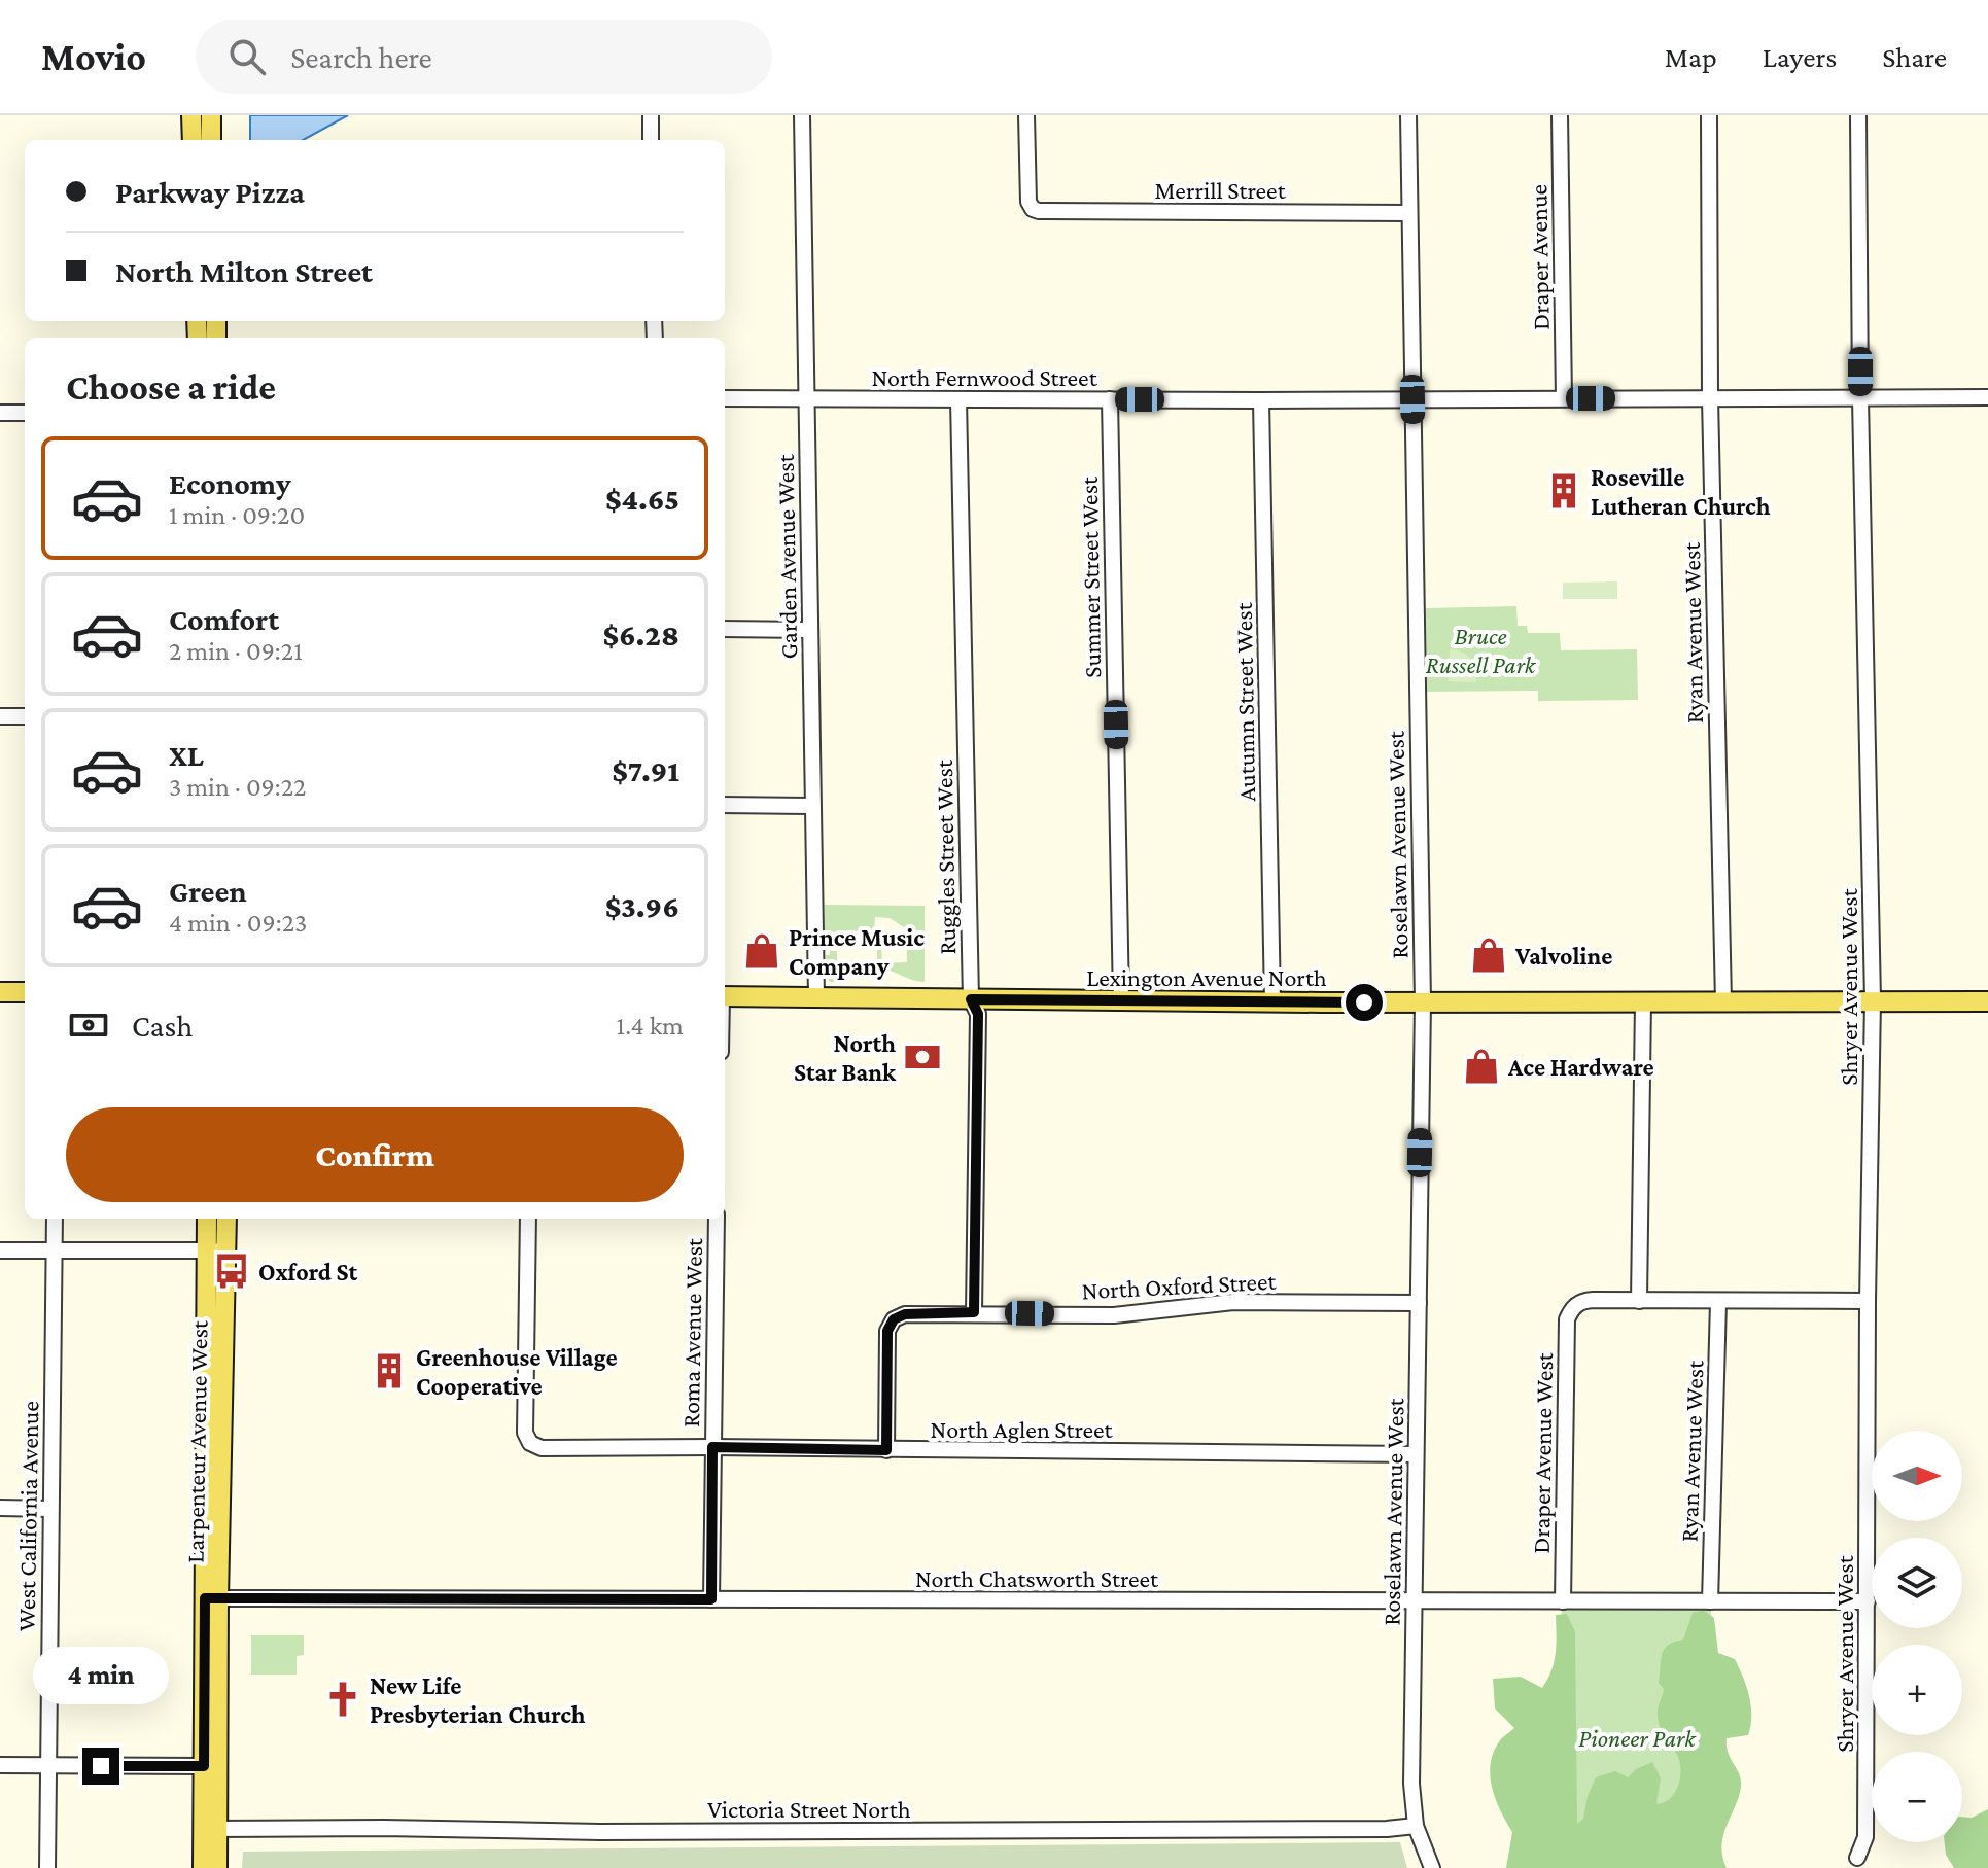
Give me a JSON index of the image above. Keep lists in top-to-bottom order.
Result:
{
  "streets": {
    "main road": ["Lexington Avenue North", "Larpenteur Avenue West"],
    "street": [
      "Merrill Street",
      "Draper Avenue",
      "North Fernwood Street",
      "Garden Avenue West",
      "Summer Street West",
      "Ryan Avenue West",
      "Autumn Street West",
      "Roselawn Avenue West",
      "Ruggles Street West",
      "Shryer Avenue West",
      "North Oxford Street",
      "Roma Avenue West",
      "North Aglen Street",
      "Draper Avenue West",
      "West California Avenue",
      "North Chatsworth Street",
      "Victoria Street North"
    ]
  },
  "crossings": [
    ["Merrill Street", "Roselawn Avenue West"],
    ["Draper Avenue", "North Fernwood Street"],
    ["North Fernwood Street", "Garden Avenue West"],
    ["North Fernwood Street", "Summer Street West"],
    ["North Fernwood Street", "Ryan Avenue West"],
    ["North Fernwood Street", "Autumn Street West"],
    ["North Fernwood Street", "Roselawn Avenue West"],
    ["North Fernwood Street", "Ruggles Street West"],
    ["North Fernwood Street", "Shryer Avenue West"],
    ["Garden Avenue West", "Lexington Avenue North"],
    ["Summer Street West", "Lexington Avenue North"],
    ["Ryan Avenue West", "Lexington Avenue North"],
    ["Ryan Avenue West", "North Chatsworth Street"],
    ["Autumn Street West", "Lexington Avenue North"],
    ["Roselawn Avenue West", "Lexington Avenue North"],
    ["Roselawn Avenue West", "North Oxford Street"],
    ["Roselawn Avenue West", "North Aglen Street"],
    ["Roselawn Avenue West", "North Chatsworth Street"],
    ["Roselawn Avenue West", "Victoria Street North"],
    ["Ruggles Street West", "Lexington Avenue North"],
    ["Ruggles Street West", "North Oxford Street"],
    ["Lexington Avenue North", "Shryer Avenue West"],
    ["Shryer Avenue West", "North Chatsworth Street"],
    ["North Oxford Street", "North Aglen Street"],
    ["Roma Avenue West", "North Aglen Street"],
    ["Roma Avenue West", "North Chatsworth Street"],
    ["Larpenteur Avenue West", "North Chatsworth Street"],
    ["Larpenteur Avenue West", "Victoria Street North"],
    ["Draper Avenue West", "North Chatsworth Street"]
  ],
  "parks": ["Bruce Russell Park", "Pioneer Park"],
  "places": {
    "building": ["Roseville Lutheran Church", "Greenhouse Village Cooperative"],
    "shop": ["Prince Music Company", "Valvoline", "Ace Hardware"],
    "bank": ["North Star Bank"],
    "bus stop": ["Oxford St"],
    "church": ["New Life Presbyterian Church"]
  },
  "north": "right",
  "page": {
    "header": "Movio",
    "search": "Search here",
    "nav": ["Map", "Layers", "Share"],
    "banner": ["Parkway Pizza", "North Milton Street"],
    "heading": "Choose a ride",
    "list": [
      {
        "name": "Economy",
        "note": "1 min · 09:20",
        "value": "$4.65"
      },
      {
        "name": "Comfort",
        "note": "2 min · 09:21",
        "value": "$6.28"
      },
      {
        "name": "XL",
        "note": "3 min · 09:22",
        "value": "$7.91"
      },
      {
        "name": "Green",
        "note": "4 min · 09:23",
        "value": "$3.96"
      }
    ],
    "pay": ["Cash", "1.4 km"],
    "buttons": "Confirm",
    "map_buttons": ["+", "−"],
    "bubble": "4 min"
  }
}
